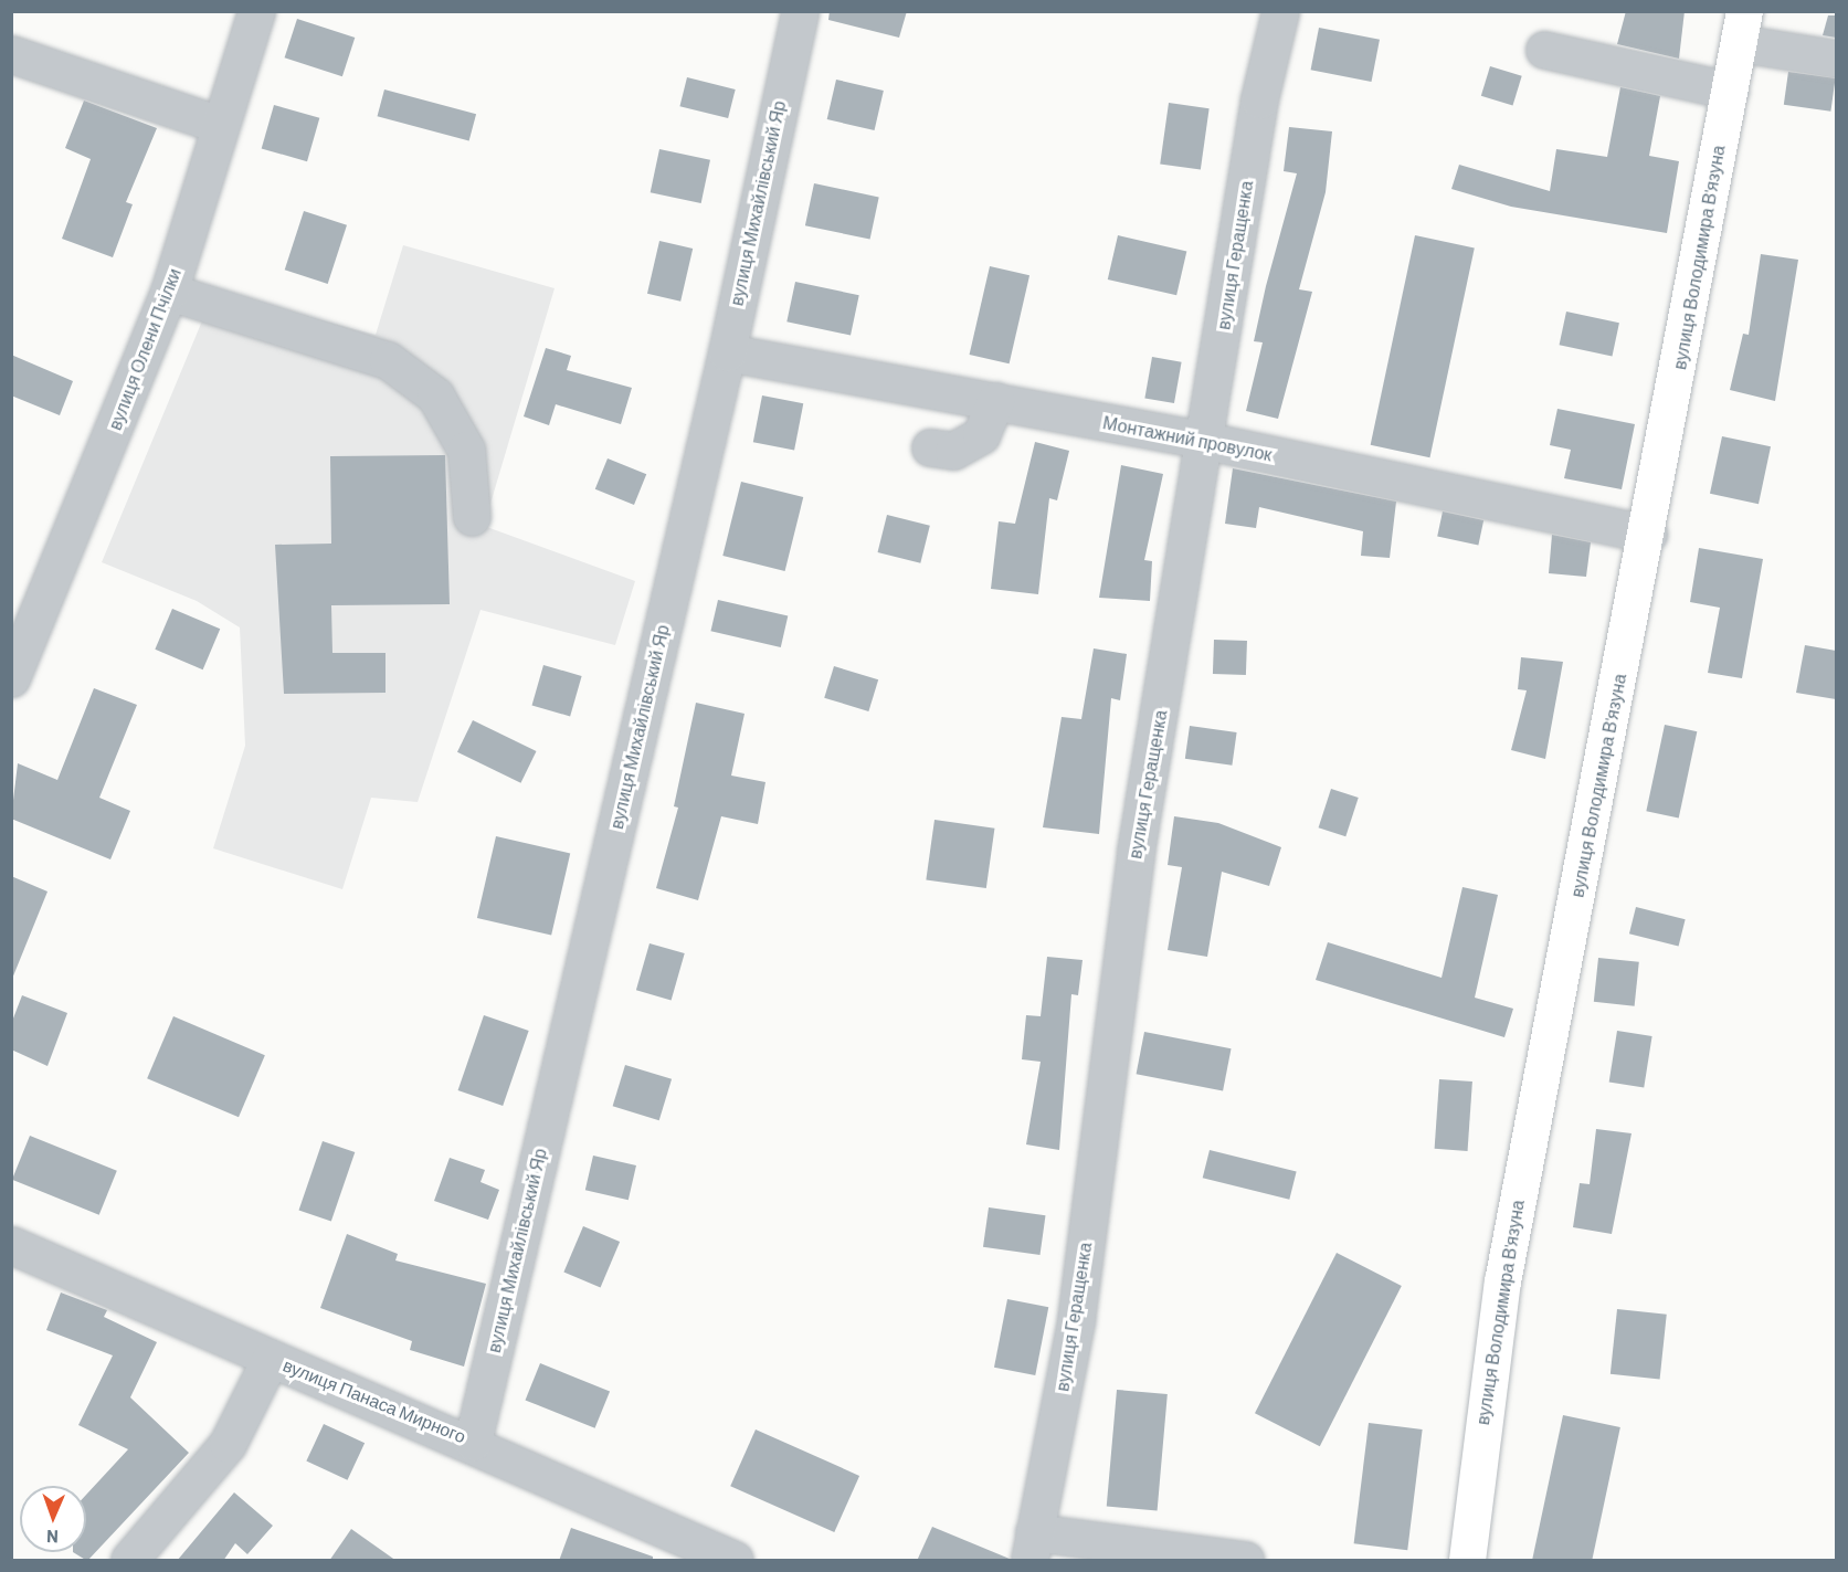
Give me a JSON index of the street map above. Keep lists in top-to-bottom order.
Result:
{
  "streets": {
    "main road": ["вулиця Володимира В'язуна"],
    "street": [
      "вулиця Михайлівський Яр",
      "вулиця Геращенка",
      "вулиця Олени Пчілки",
      "Монтажний провулок",
      "вулиця Панаса Мирного"
    ]
  },
  "crossings": [
    ["вулиця Михайлівський Яр", "Монтажний провулок"],
    ["вулиця Михайлівський Яр", "вулиця Панаса Мирного"],
    ["вулиця Геращенка", "Монтажний провулок"],
    ["вулиця Володимира В'язуна", "Монтажний провулок"]
  ],
  "north": "bottom"
}
